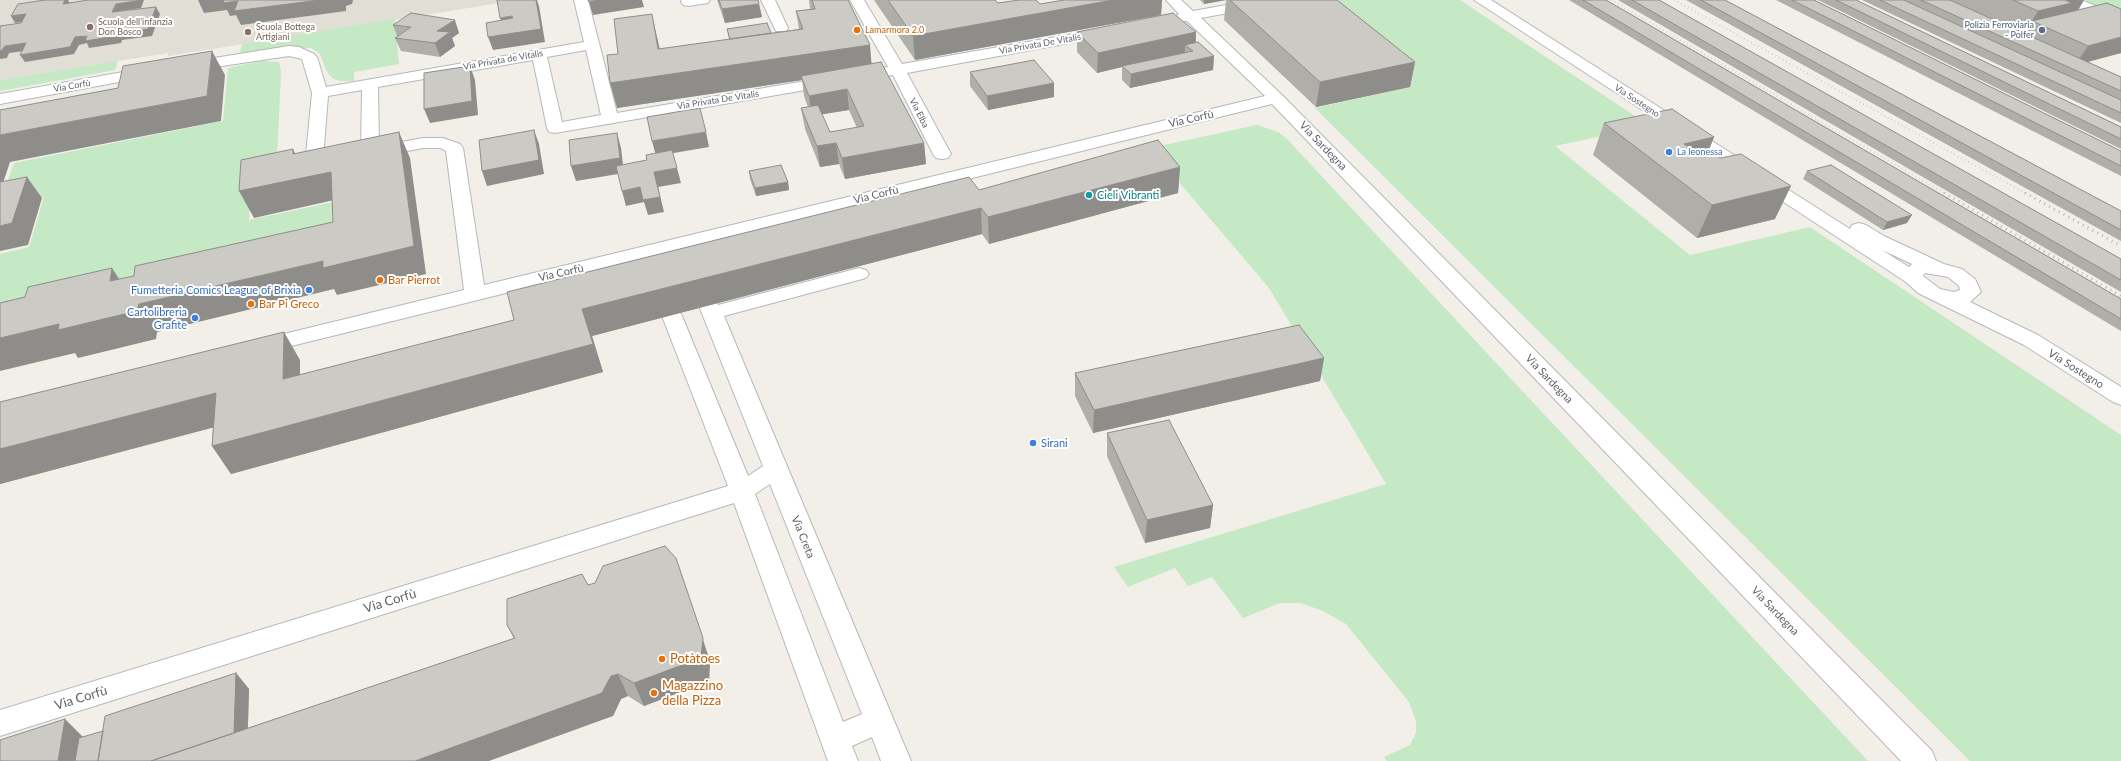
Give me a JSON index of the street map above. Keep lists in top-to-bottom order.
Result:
{
  "streets": {
    "street": [
      "Via Privata De Vitalis",
      "Via Privata de Vitalis",
      "Via Corfù",
      "Via Sostegno",
      "Via Elba",
      "Via Sardegna",
      "Via Creta"
    ]
  },
  "crossings": [
    ["Via Privata De Vitalis", "Via Privata de Vitalis"],
    ["Via Privata De Vitalis", "Via Elba"],
    ["Via Privata de Vitalis", "Via Corfù"],
    ["Via Corfù", "Via Sardegna"],
    ["Via Corfù", "Via Creta"]
  ],
  "places": [
    "Scuola dell'infanzia Don Bosco",
    "Lamarmora 2.0",
    "Polizia Ferroviaria - Polfer",
    "Scuola Bottega Artigiani",
    "La leonessa",
    "Cieli Vibranti",
    "Bar Pierrot",
    "Fumetteria Comics League of Brixia",
    "Bar Pi Greco",
    "Cartolibreria Grafite",
    "Sirani",
    "Potàtoes",
    "Magazzino della Pizza"
  ]
}
